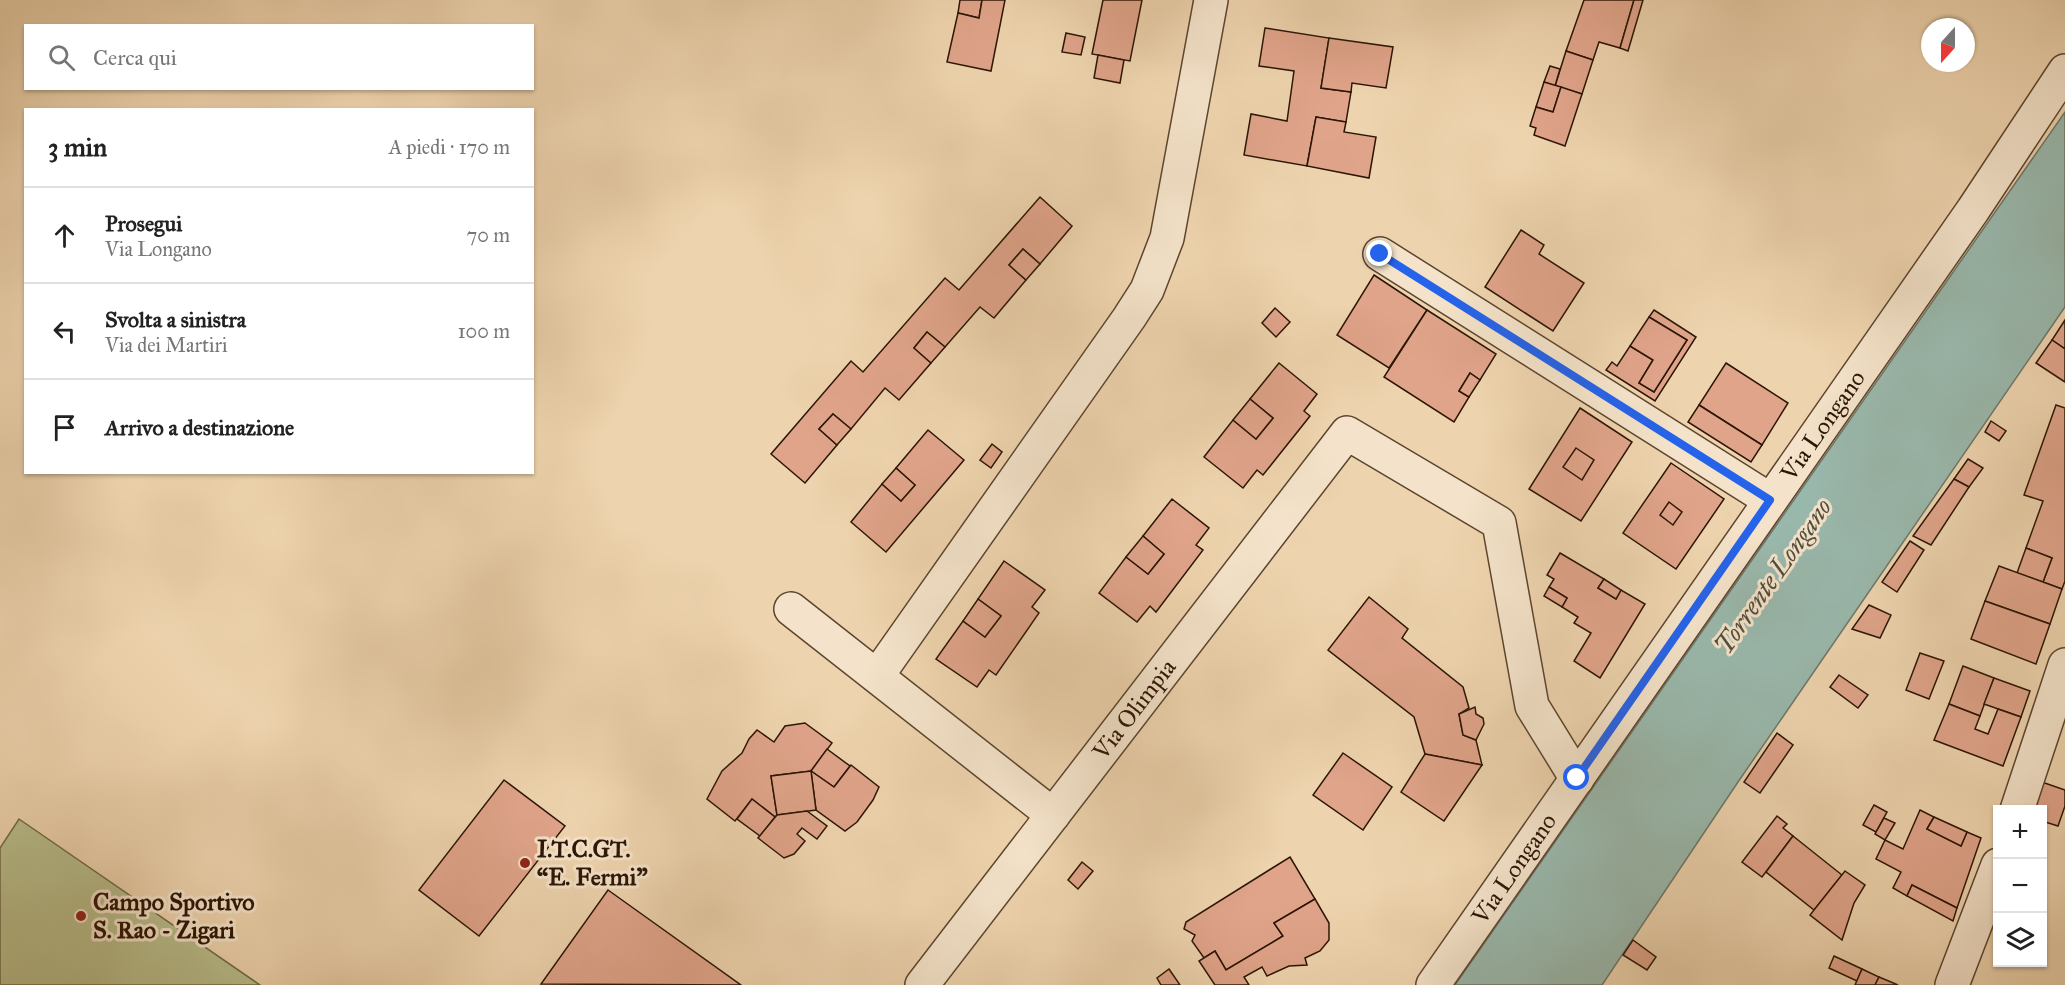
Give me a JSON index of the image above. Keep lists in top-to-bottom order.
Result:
{
  "streets": {
    "street": ["Via Longano", "Via Olimpia"]
  },
  "crossings": [
    ["Via Longano", "Via Olimpia"]
  ],
  "water": ["Torrente Longano"],
  "places": ["I.T.C.GT. “E. Fermi\"", "Campo Sportivo S. Rao - Zigari"],
  "north": "bottom",
  "page": {
    "search": "Cerca qui",
    "heading": ["3 min", "A piedi · 170 m"],
    "list": [
      ["Prosegui", "Via Longano", "70 m"],
      ["Svolta a sinistra", "Via dei Martiri", "100 m"],
      "Arrivo a destinazione"
    ],
    "map_buttons": ["+", "−"]
  }
}
